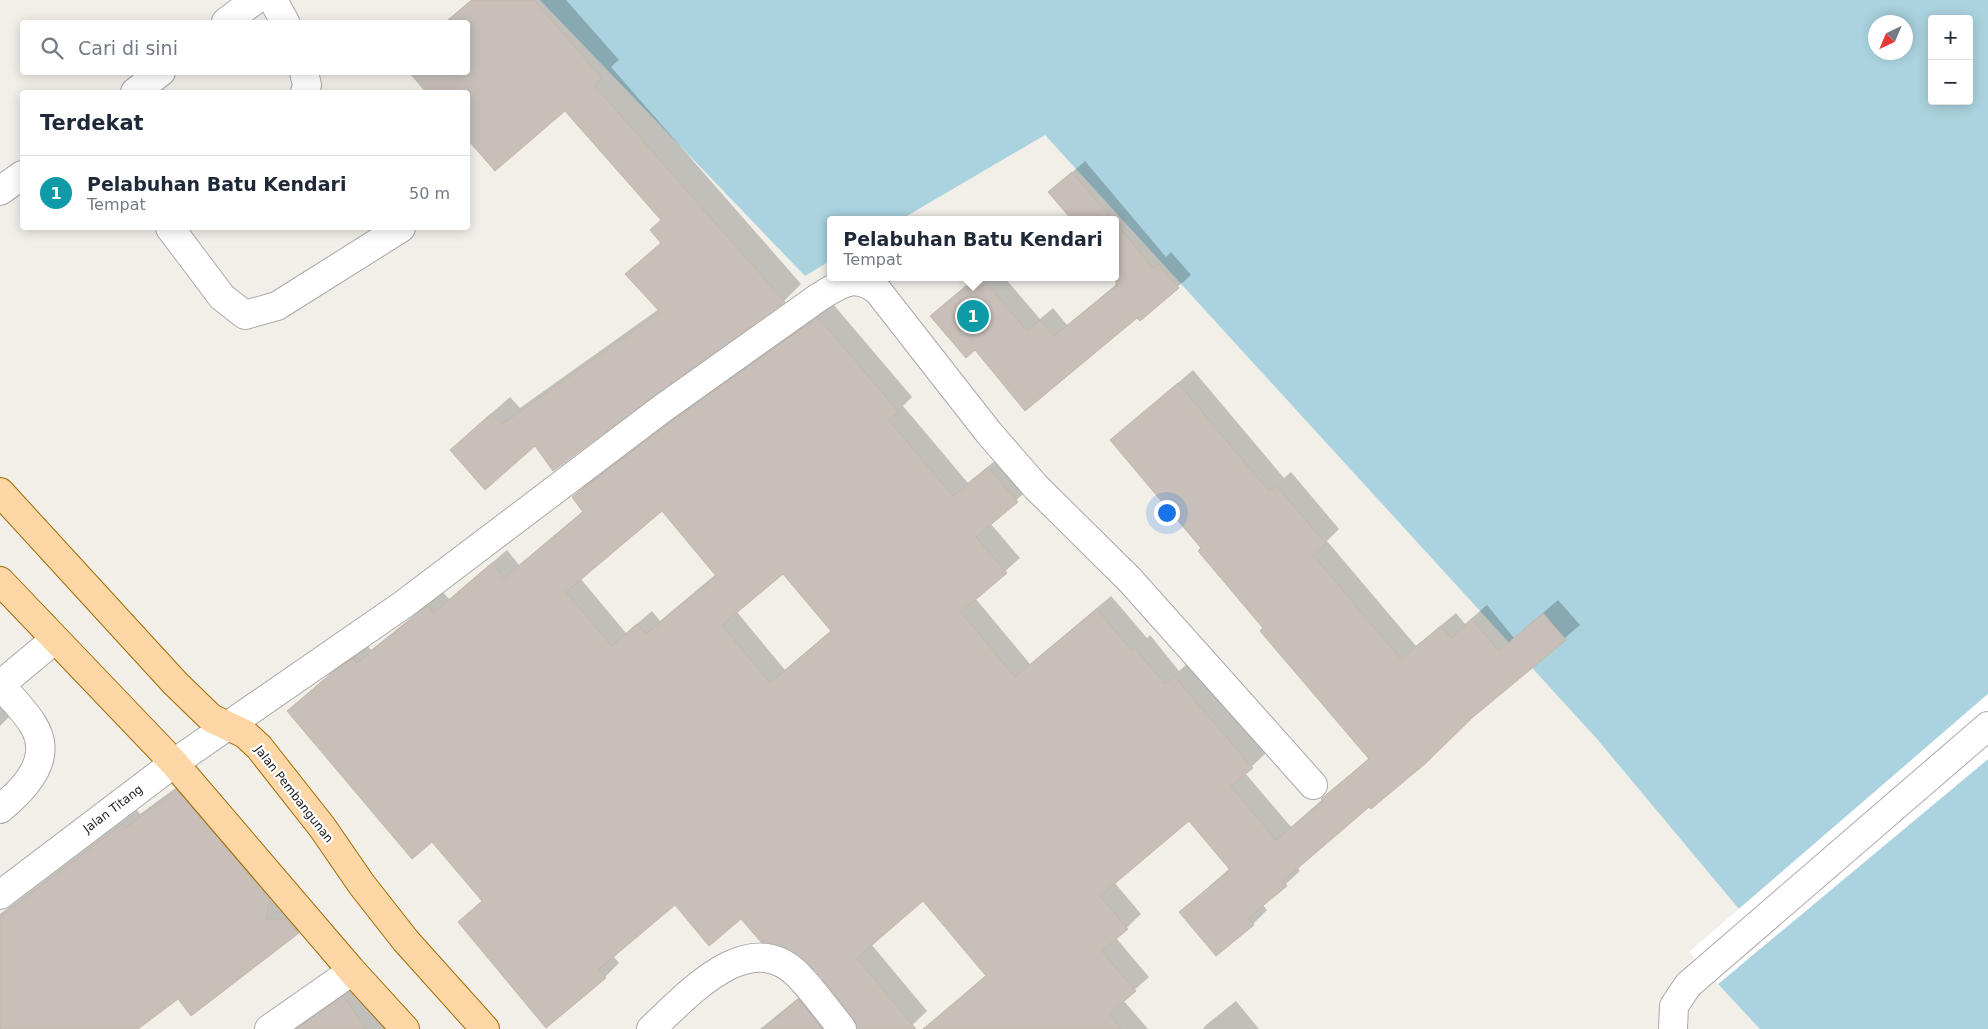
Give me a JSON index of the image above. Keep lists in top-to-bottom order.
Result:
{
  "streets": {
    "main road": ["Jalan Pembangunan"],
    "street": ["Jalan Titang"]
  },
  "crossings": [
    ["Jalan Pembangunan", "Jalan Titang"]
  ],
  "north": "bottom left",
  "page": {
    "map_buttons": ["+", "−"],
    "search": "Cari di sini",
    "heading": "Terdekat",
    "list": [
      {
        "mark": "1",
        "name": "Pelabuhan Batu Kendari",
        "note": "Tempat",
        "value": "50 m"
      }
    ],
    "popup": ["Pelabuhan Batu Kendari", "Tempat"],
    "pins": "1"
  }
}
